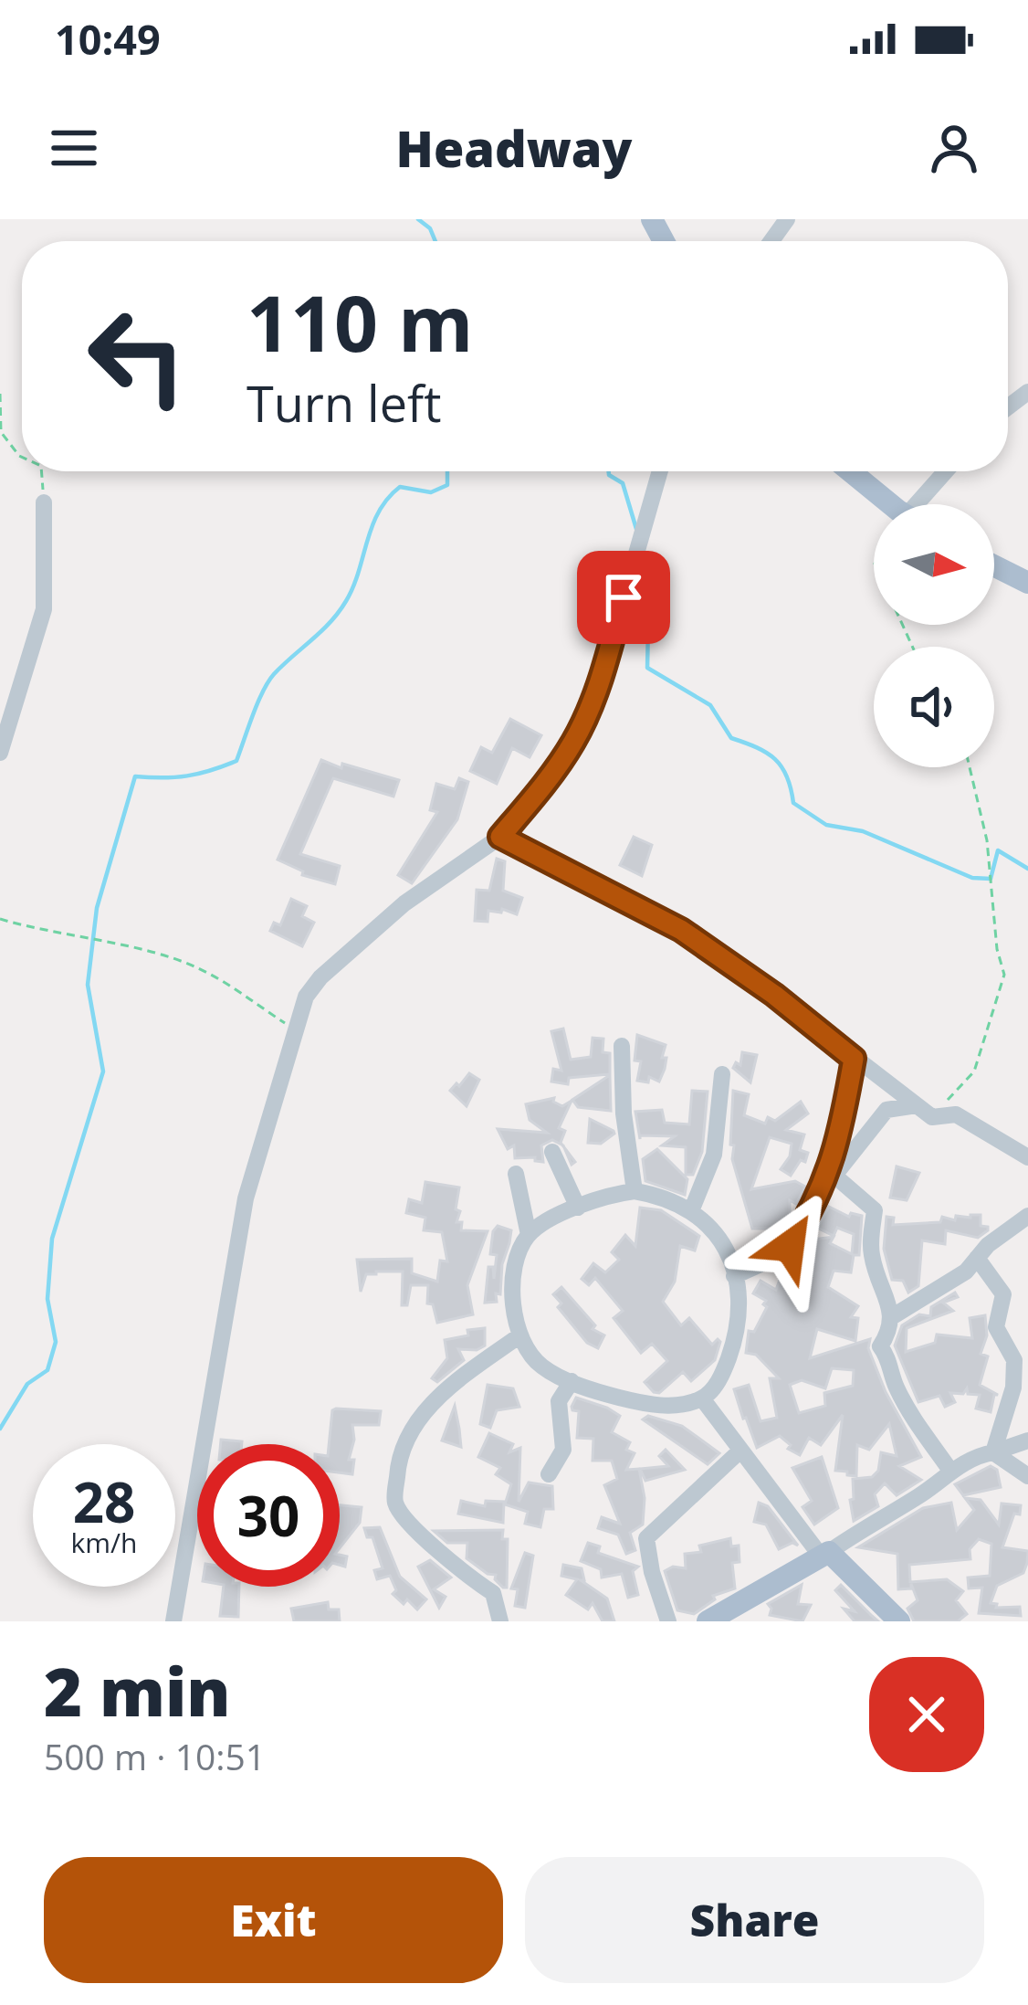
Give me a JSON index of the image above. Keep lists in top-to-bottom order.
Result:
{
  "north": "right",
  "page": {
    "status": "10:49",
    "header": "Headway",
    "turn": ["110 m", "Turn left"],
    "speed": "28 km/h",
    "limit": "30",
    "heading": ["2 min", "500 m · 10:51"],
    "buttons": ["Exit", "Share"]
  }
}
